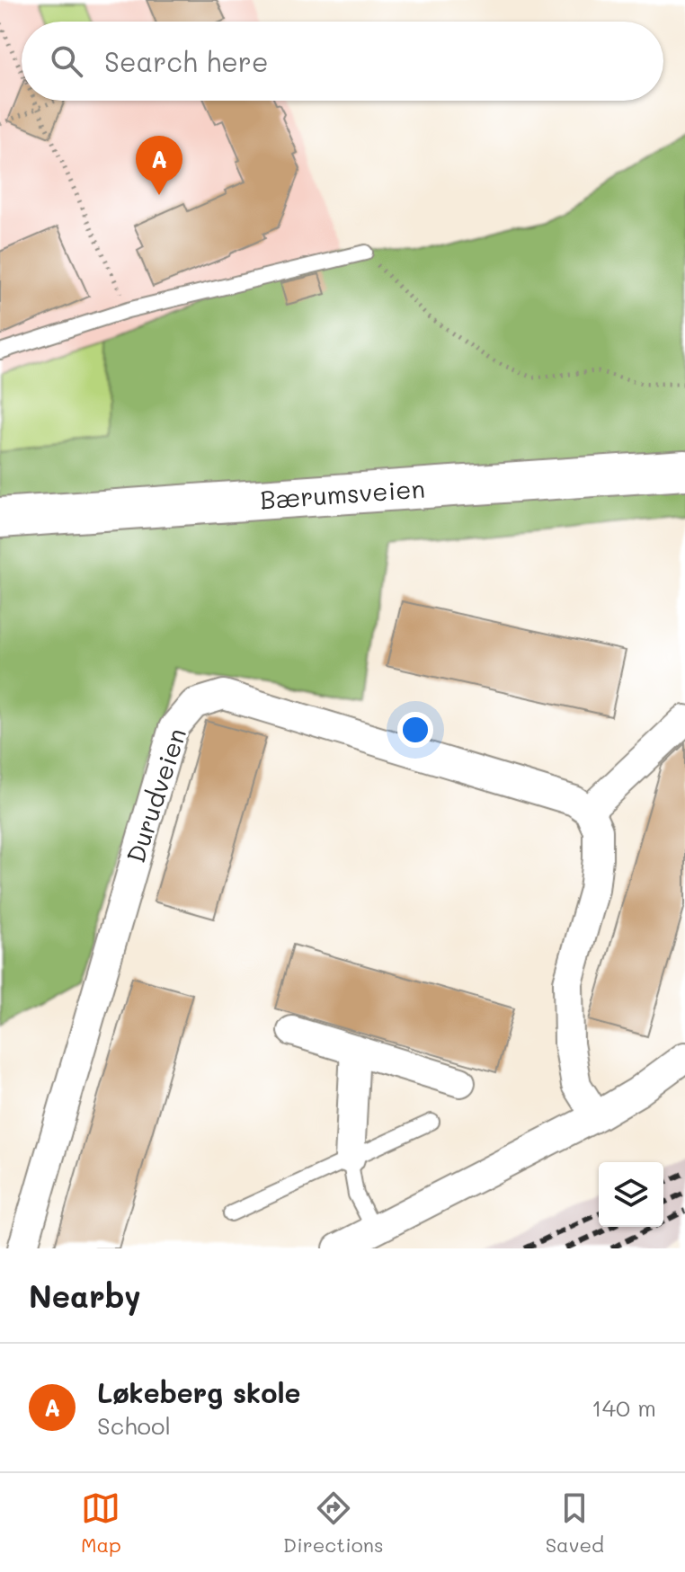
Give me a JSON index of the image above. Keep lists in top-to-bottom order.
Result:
{
  "streets": {
    "main road": ["Bærumsveien"],
    "street": ["Durudveien"]
  },
  "page": {
    "search": "Search here",
    "pins": "A",
    "heading": "Nearby",
    "list": [
      {
        "mark": "A",
        "name": "Løkeberg skole",
        "note": "School",
        "value": "140 m"
      }
    ],
    "nav": ["Map", "Directions", "Saved"]
  }
}
